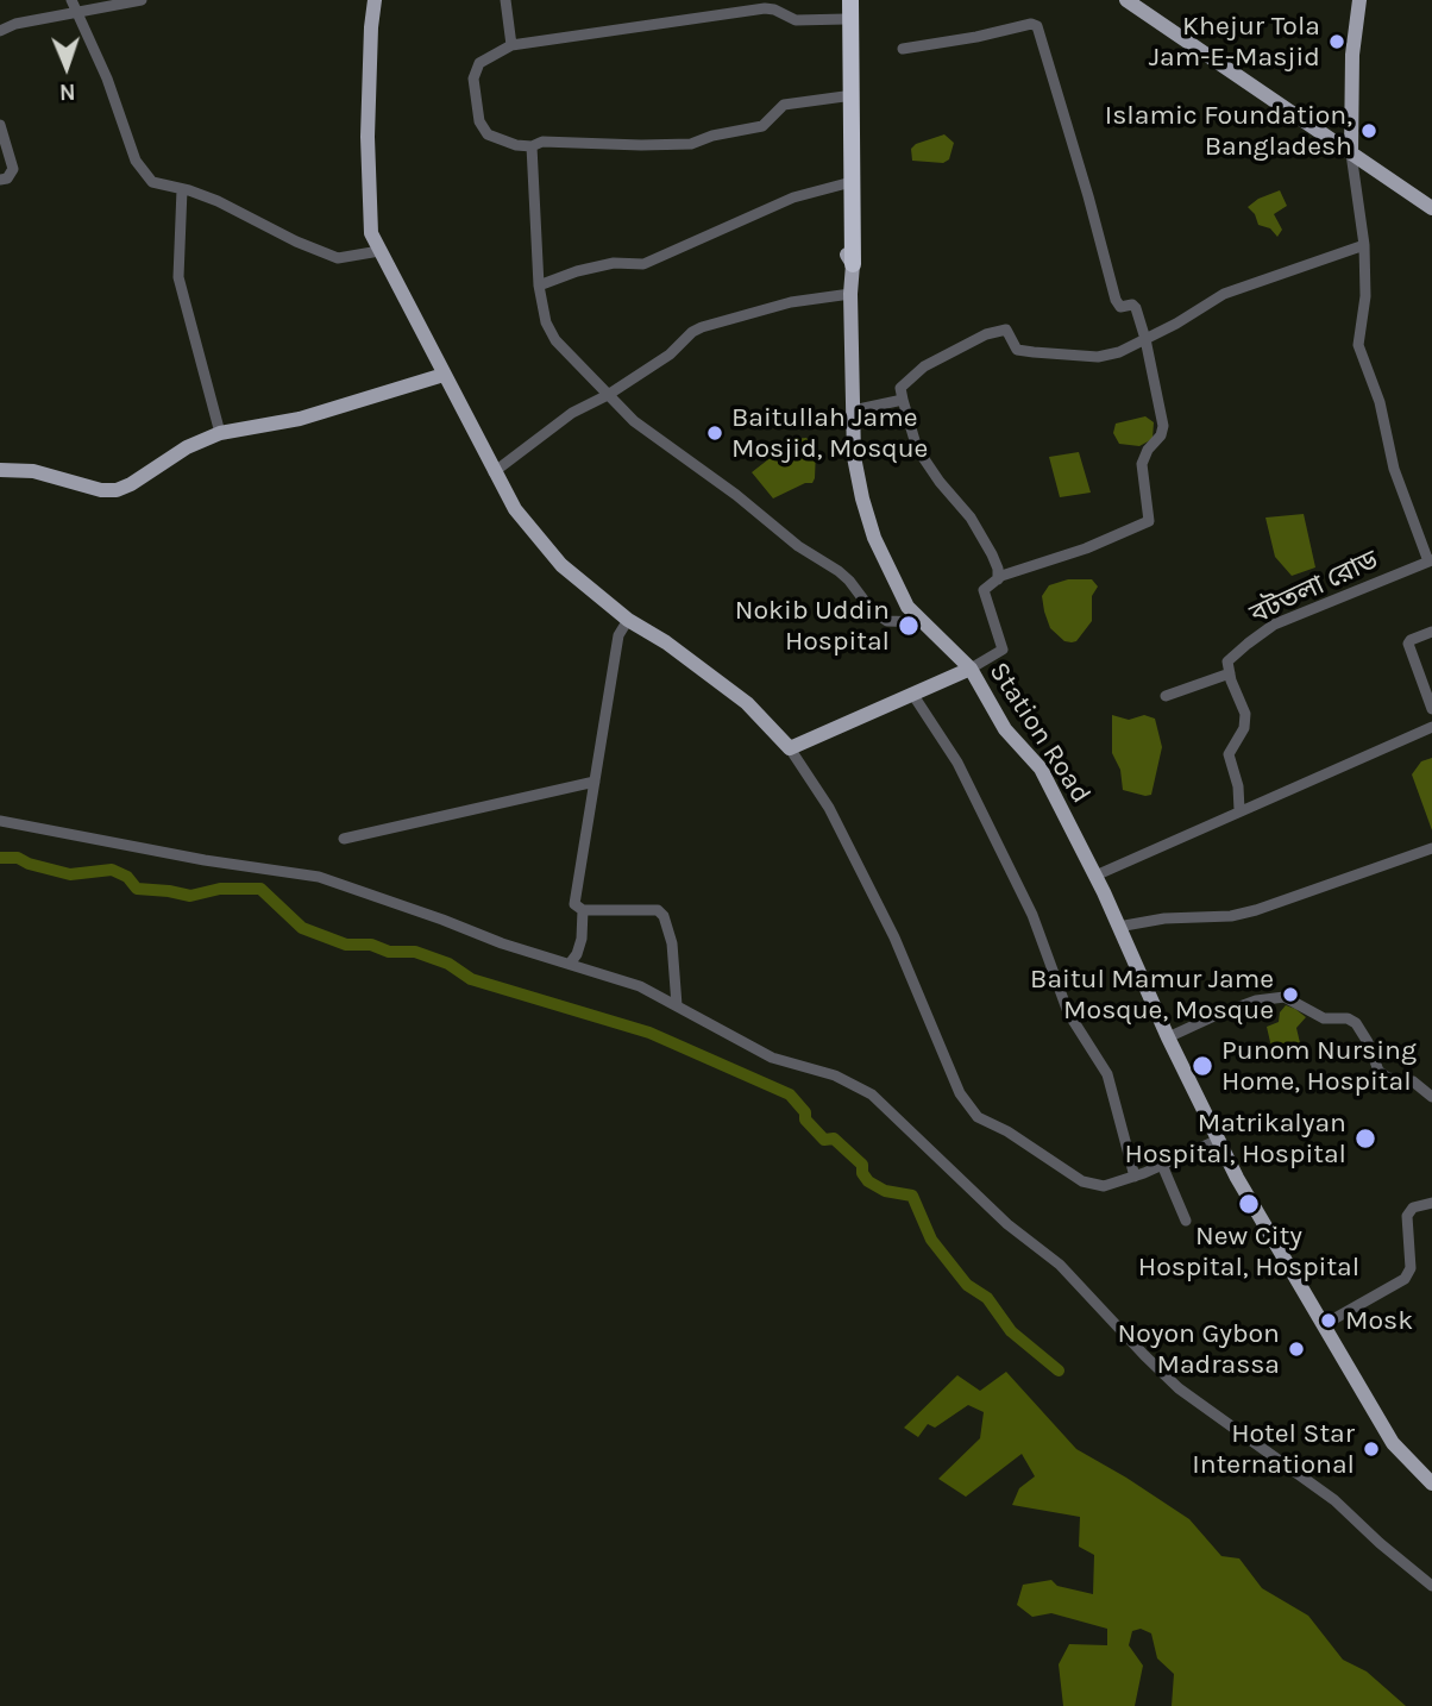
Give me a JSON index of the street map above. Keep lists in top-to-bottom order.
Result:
{
  "streets": {
    "main road": ["Station Road"],
    "street": ["বটতলা রোড"]
  },
  "places": [
    "Khejur Tola Jam-E-Masjid",
    "Islamic Foundation, Bangladesh",
    "Baitullah Jame Mosjid, Mosque",
    "Nokib Uddin Hospital",
    "Baitul Mamur Jame Mosque, Mosque",
    "Punom Nursing Home, Hospital",
    "Matrikalyan Hospital, Hospital",
    "New City Hospital, Hospital",
    "Mosk",
    "Noyon Gybon Madrassa",
    "Hotel Star International"
  ],
  "north": "bottom"
}
